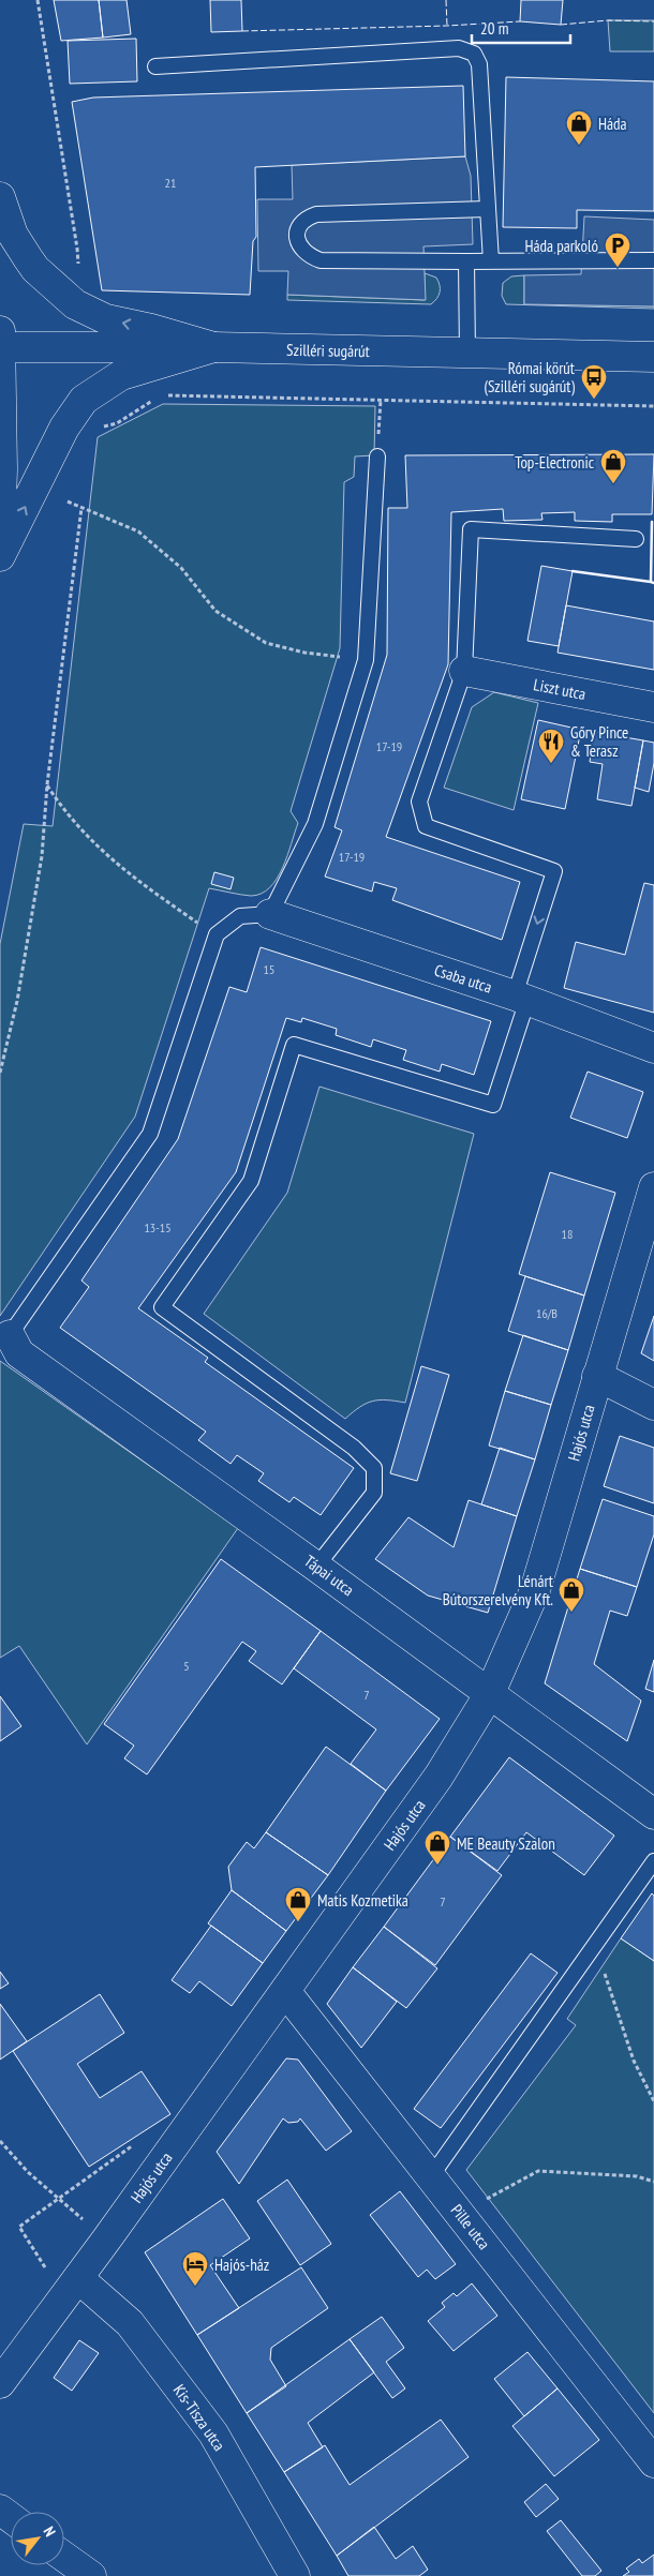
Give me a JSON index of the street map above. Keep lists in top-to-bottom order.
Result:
{
  "streets": {
    "main road": [
      "Szilléri sugárút",
      "Liszt utca",
      "Csaba utca",
      "Hajós utca",
      "Tápai utca",
      "Pille utca",
      "Kis-Tisza utca"
    ]
  },
  "crossings": [
    ["Hajós utca", "Tápai utca"],
    ["Hajós utca", "Pille utca"],
    ["Hajós utca", "Kis-Tisza utca"]
  ],
  "places": {
    "shop": [
      "Háda",
      "Top-Electronic",
      "Lénárt Bútorszerelvény Kft.",
      "ME Beauty Szalon",
      "Matis Kozmetika"
    ],
    "parking": ["Háda parkoló"],
    "bus stop": ["Római körút (Szilléri sugárút)"],
    "restaurant": ["Gőry Pince & Terasz"],
    "hotel": ["Hajós-ház"]
  },
  "house_numbers": [
    "21",
    "17-19",
    "17-19",
    "15",
    "13-15",
    "18",
    "16/B",
    "5",
    "7",
    "7"
  ],
  "scale_bar": "20 m",
  "north": "top right"
}
